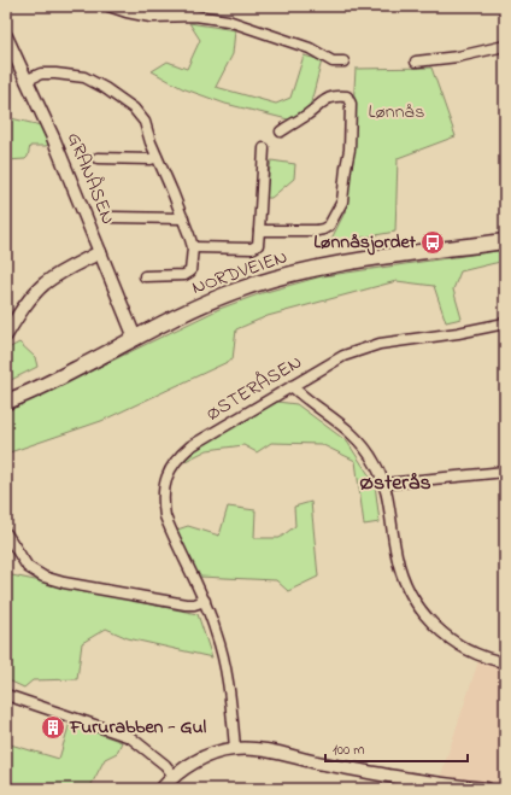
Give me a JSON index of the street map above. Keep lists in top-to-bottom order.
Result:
{
  "streets": {
    "main road": ["NORDVEIEN"],
    "street": ["GRANÅSEN", "ØSTERÅSEN"]
  },
  "crossings": [
    ["GRANÅSEN", "NORDVEIEN"]
  ],
  "districts": ["Østerås"],
  "parks": ["Lønnås"],
  "places": {
    "bus stop": ["Lønnåsjordet"],
    "building": ["Fururabben - Gul"]
  },
  "scale_bar": "100 m"
}
